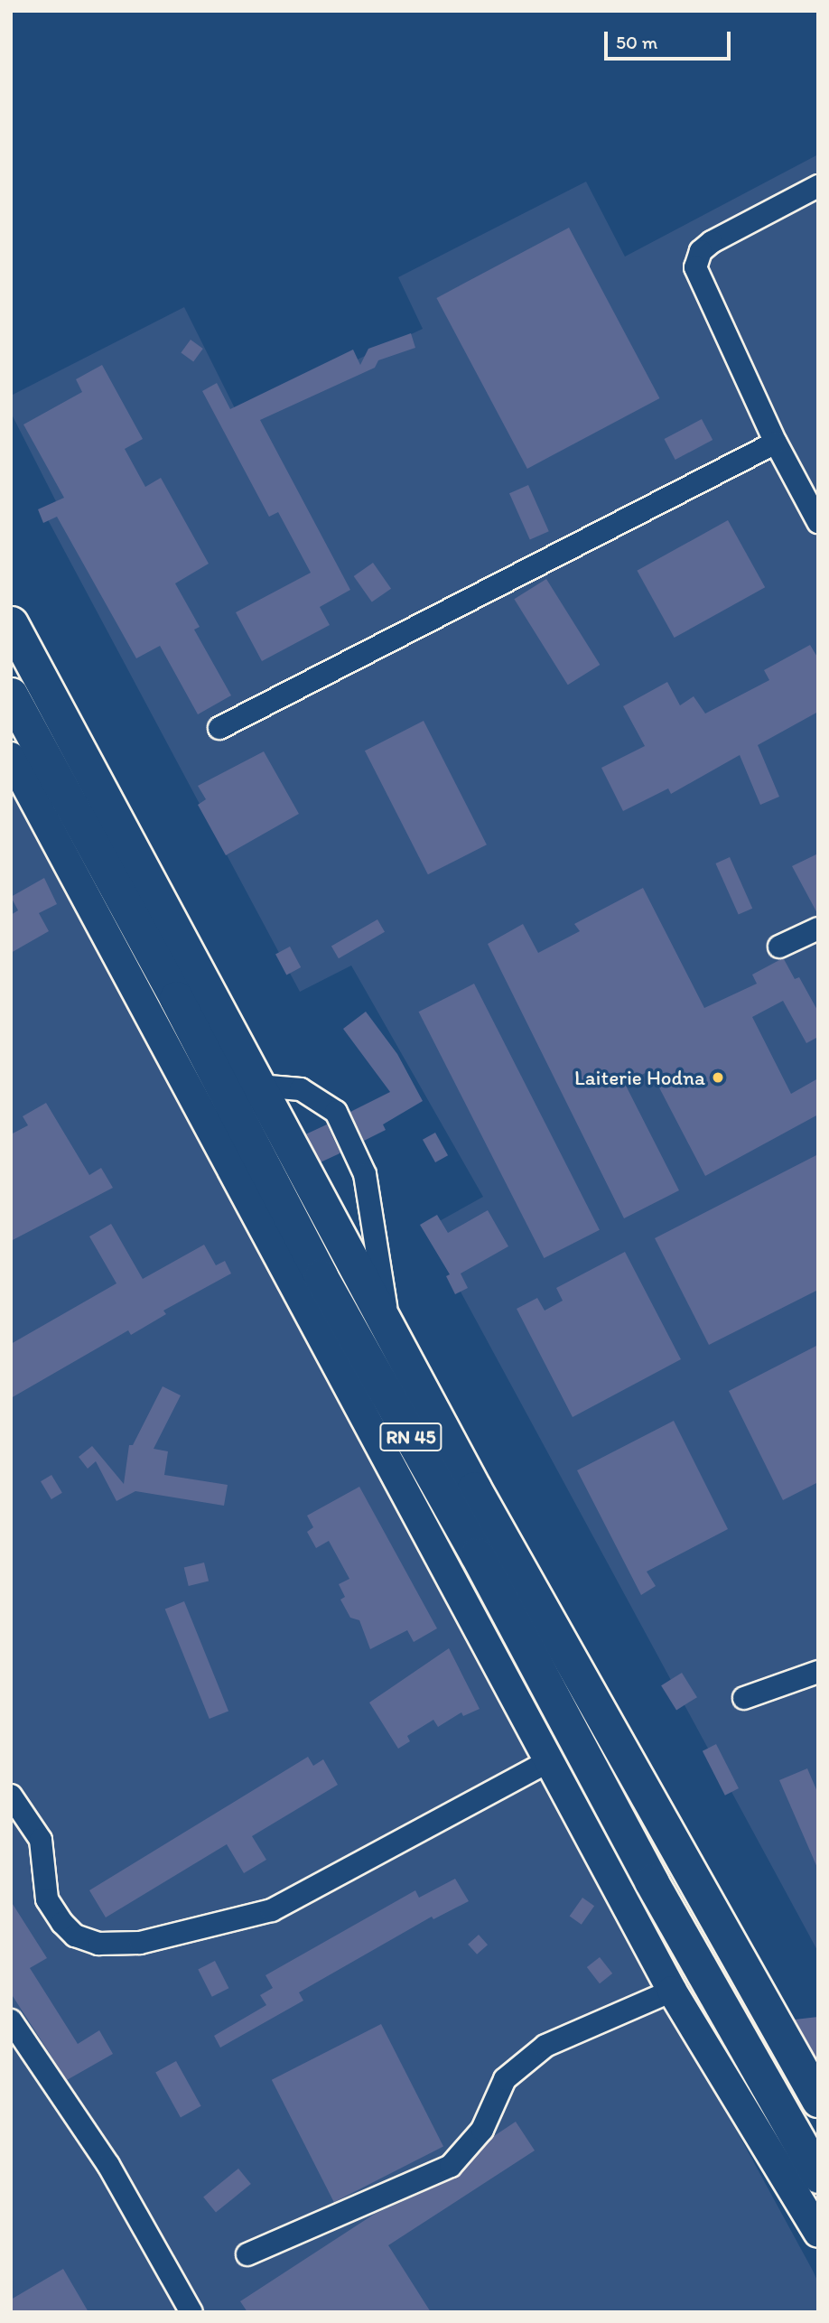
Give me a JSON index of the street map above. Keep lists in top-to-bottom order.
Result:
{
  "streets": {
    "highway": ["RN 45"]
  },
  "places": ["Laiterie Hodna"],
  "scale_bar": "50 m"
}
